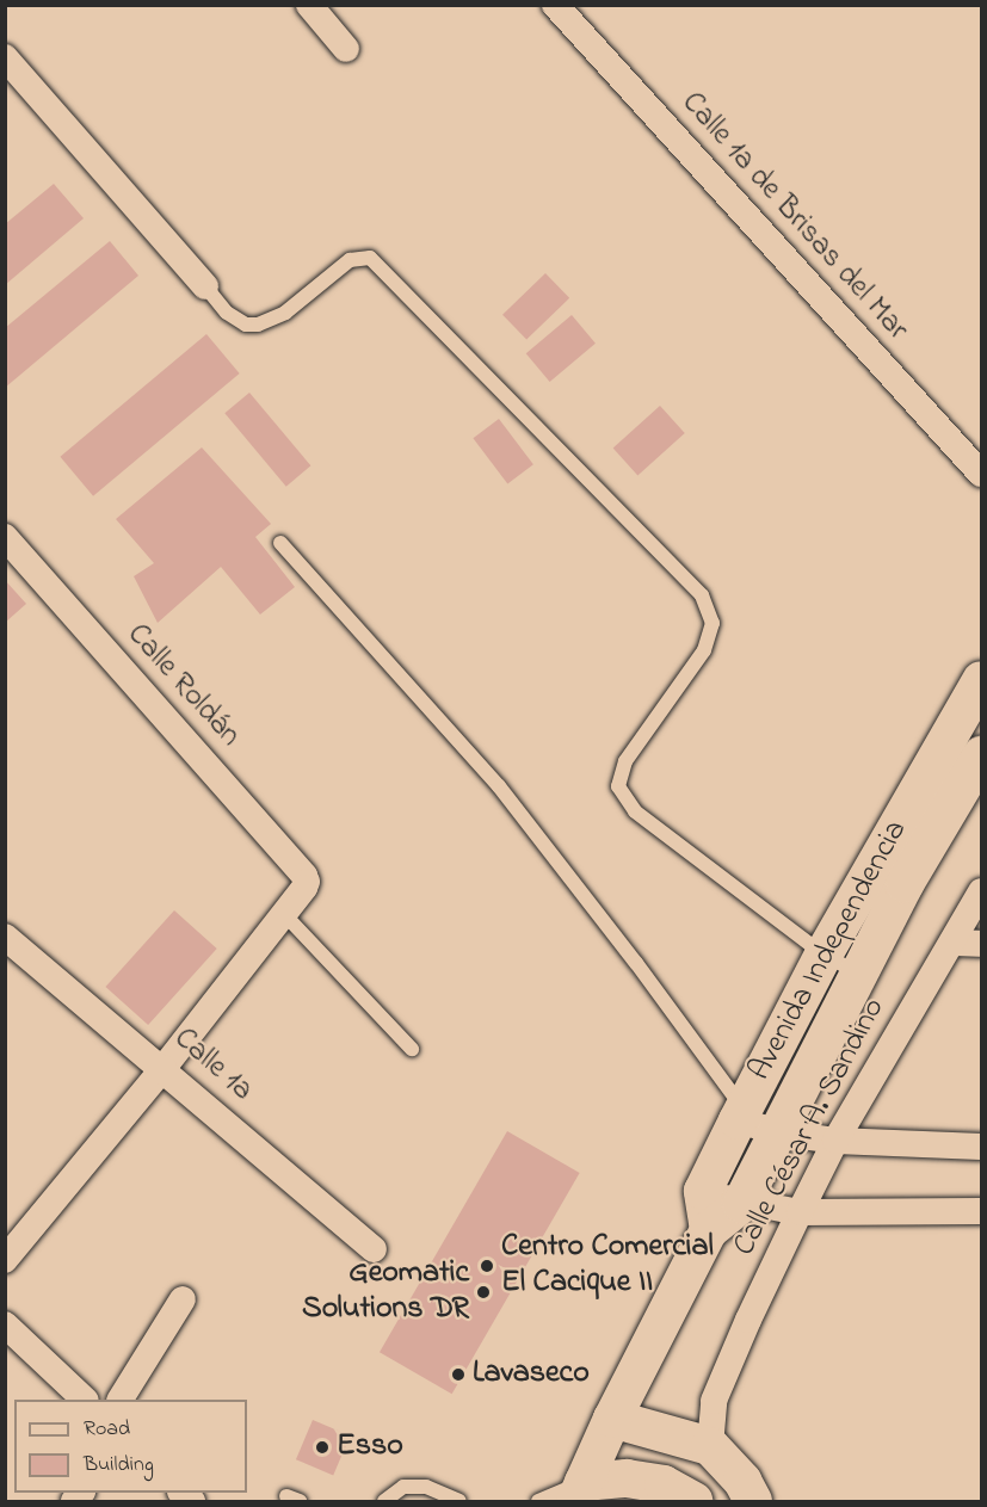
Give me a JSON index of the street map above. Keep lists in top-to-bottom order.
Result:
{
  "streets": {
    "main road": ["Avenida Independencia"],
    "street": [
      "Calle 1a de Brisas del Mar",
      "Calle Roldán",
      "Calle 1a",
      "Calle César A. Sandino"
    ]
  },
  "places": [
    "Centro Comercial El Cacique II",
    "Geomatic Solutions DR",
    "Lavaseco",
    "Esso"
  ],
  "legend": ["Road", "Building"]
}
